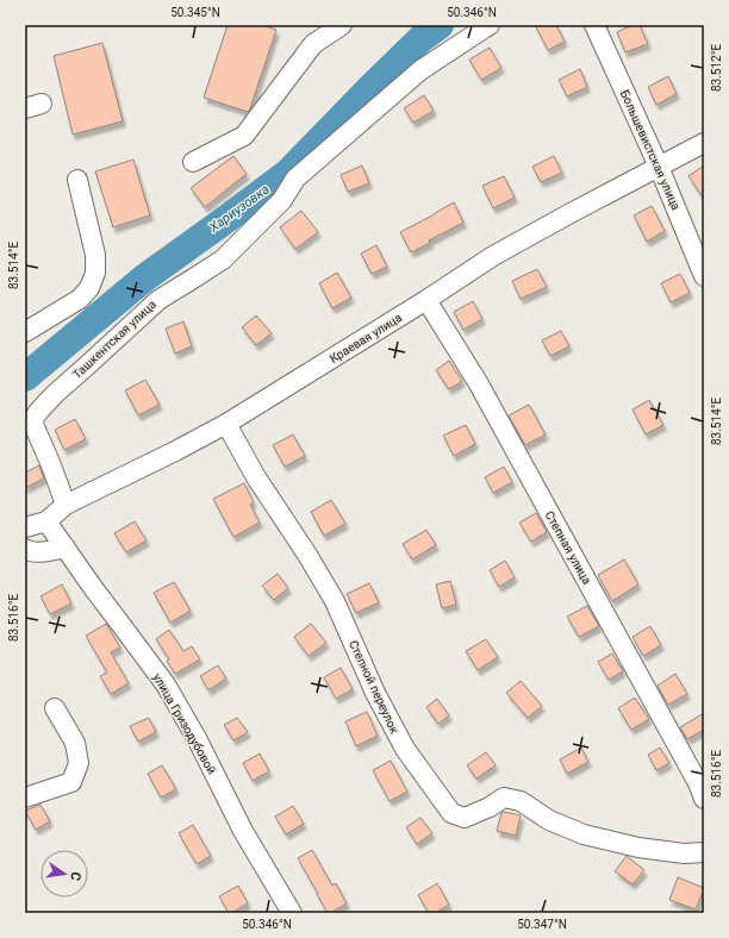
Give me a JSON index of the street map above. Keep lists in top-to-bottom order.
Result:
{
  "streets": {
    "street": [
      "Большевистская улица",
      "Краевая улица",
      "Ташкентская улица",
      "Степная улица",
      "Степной переулок",
      "улица Гризодубовой"
    ]
  },
  "crossings": [
    ["Большевистская улица", "Краевая улица"],
    ["Краевая улица", "Ташкентская улица"],
    ["Краевая улица", "Степная улица"],
    ["Краевая улица", "Степной переулок"],
    ["Краевая улица", "улица Гризодубовой"]
  ],
  "water": ["Хариузовка"],
  "north": "right",
  "coordinates": [
    "50.345°N",
    "50.346°N",
    "83.512°E",
    "83.514°E",
    "83.516°E",
    "50.347°N"
  ]
}
